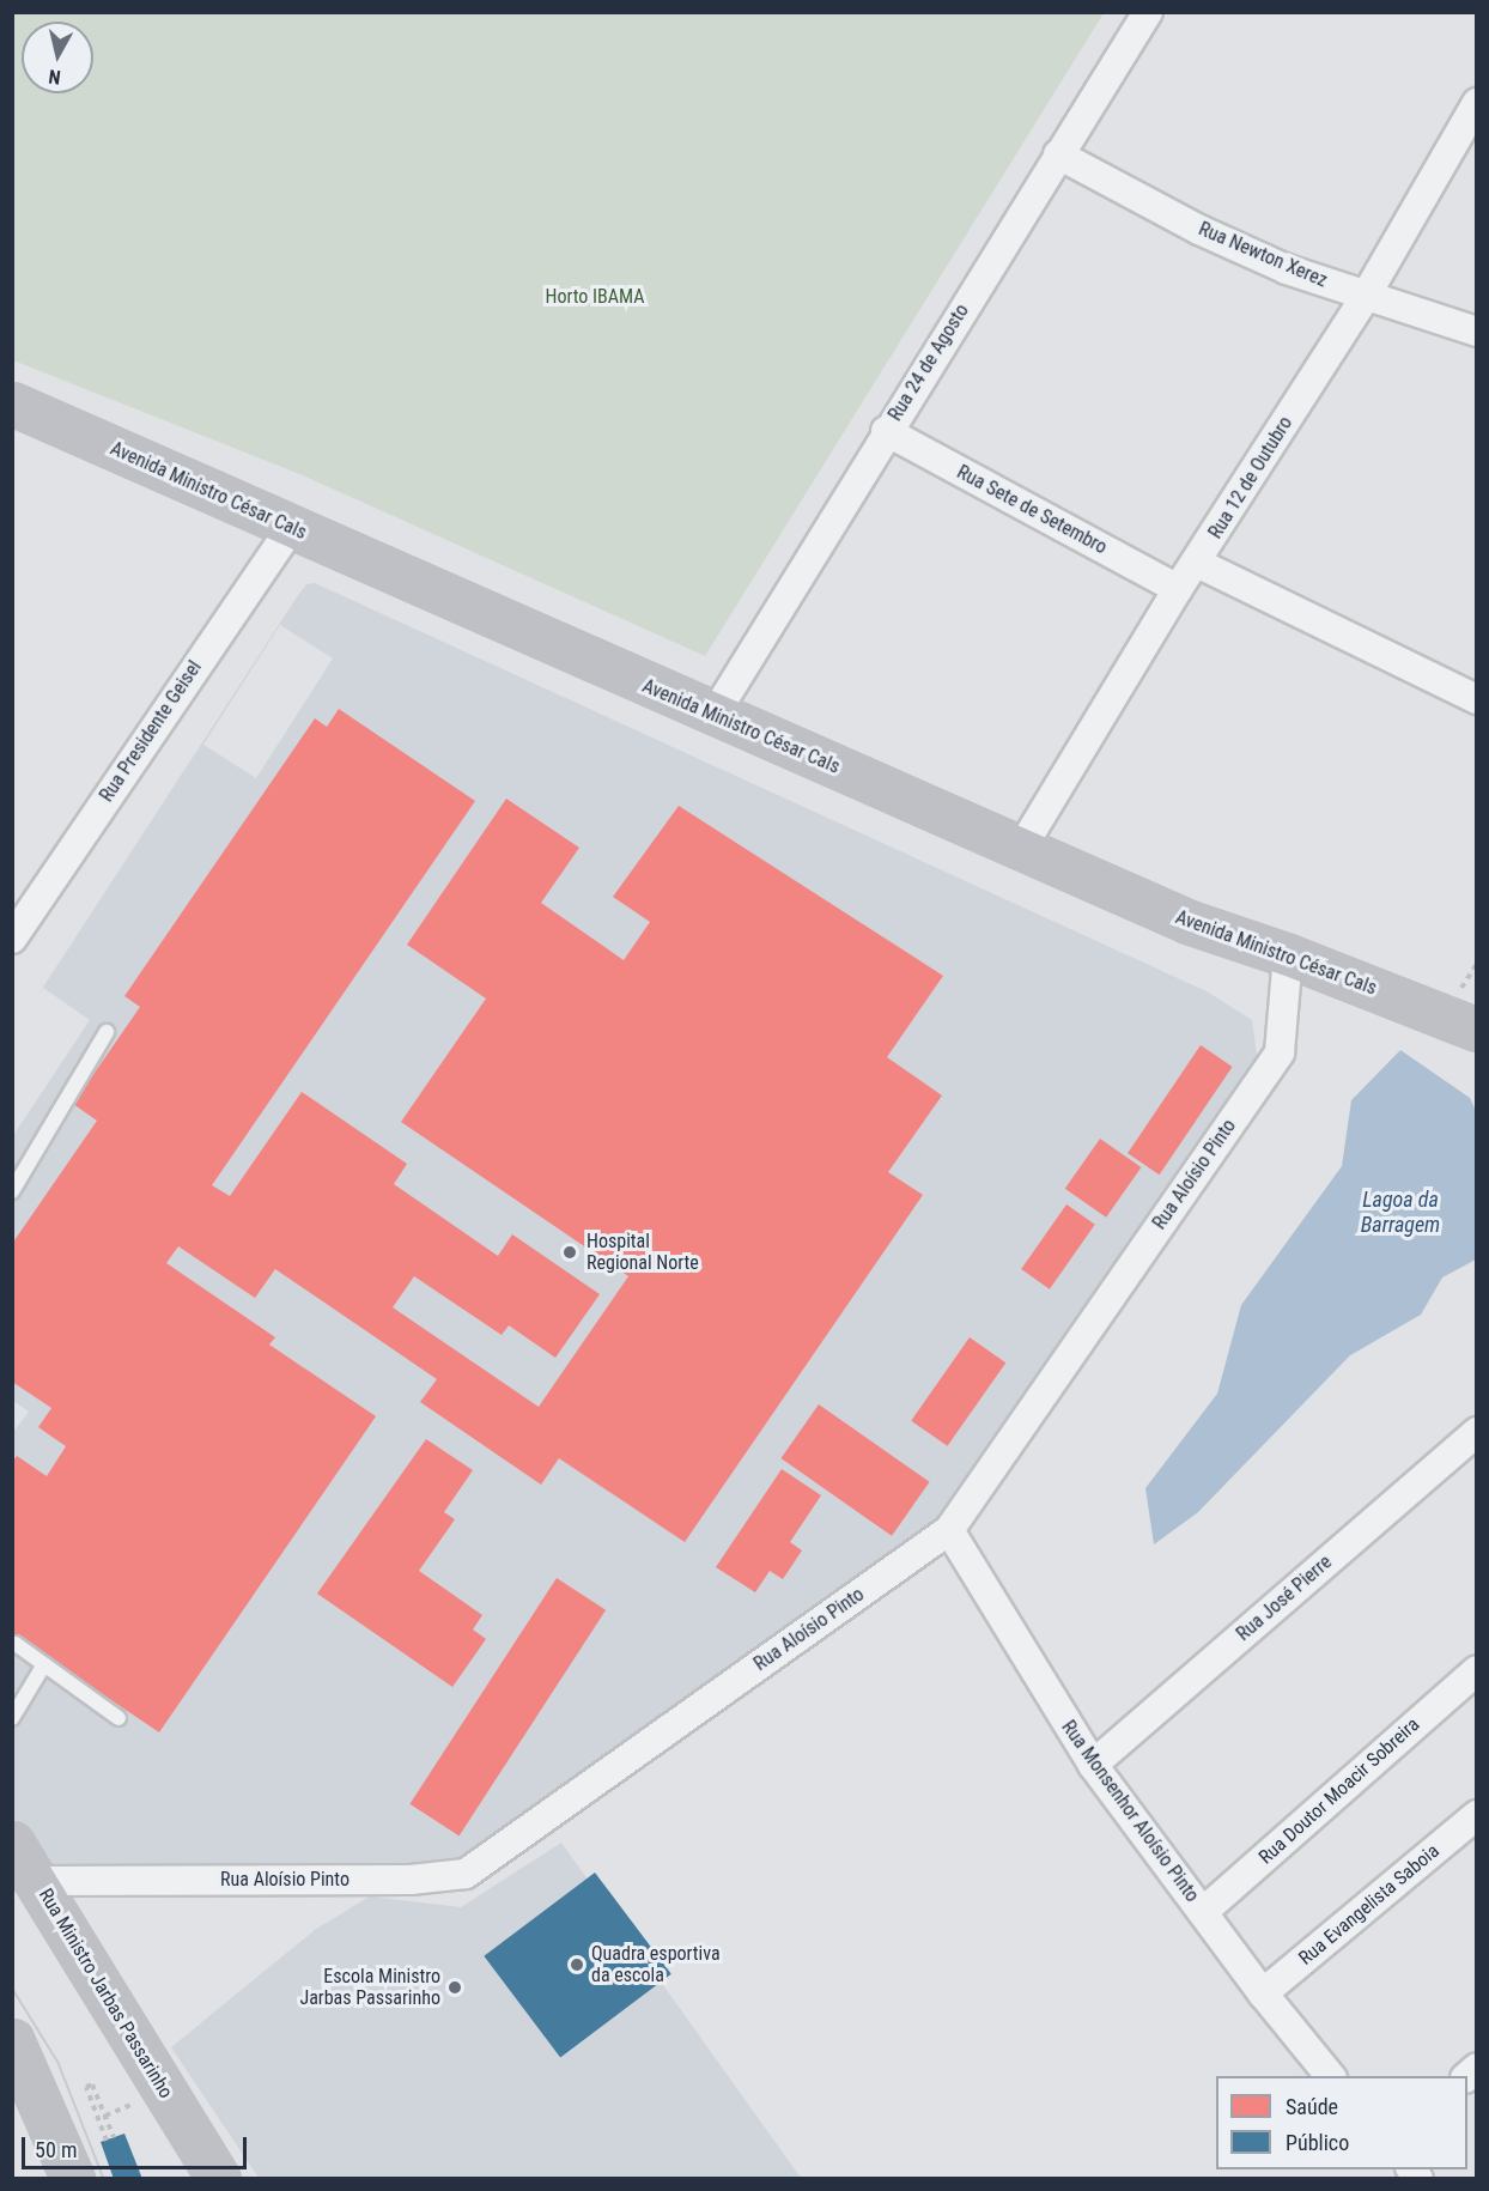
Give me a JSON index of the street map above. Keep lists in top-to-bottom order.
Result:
{
  "streets": {
    "main road": ["Avenida Ministro César Cals", "Rua Ministro Jarbas Passarinho"],
    "street": [
      "Rua Newton Xerez",
      "Rua 24 de Agosto",
      "Rua 12 de Outubro",
      "Rua Sete de Setembro",
      "Rua Presidente Geisel",
      "Rua Aloísio Pinto",
      "Rua José Pierre",
      "Rua Doutor Moacir Sobreira",
      "Rua Monsenhor Aloísio Pinto",
      "Rua Evangelista Saboia"
    ]
  },
  "crossings": [
    ["Rua Newton Xerez", "Rua 24 de Agosto"],
    ["Rua Newton Xerez", "Rua 12 de Outubro"],
    ["Rua 24 de Agosto", "Avenida Ministro César Cals"],
    ["Rua 24 de Agosto", "Rua Sete de Setembro"],
    ["Rua 12 de Outubro", "Avenida Ministro César Cals"],
    ["Rua 12 de Outubro", "Rua Sete de Setembro"],
    ["Avenida Ministro César Cals", "Rua Presidente Geisel"],
    ["Avenida Ministro César Cals", "Rua Aloísio Pinto"],
    ["Rua Aloísio Pinto", "Rua Monsenhor Aloísio Pinto"],
    ["Rua Aloísio Pinto", "Rua Ministro Jarbas Passarinho"],
    ["Rua José Pierre", "Rua Monsenhor Aloísio Pinto"],
    ["Rua Doutor Moacir Sobreira", "Rua Monsenhor Aloísio Pinto"],
    ["Rua Monsenhor Aloísio Pinto", "Rua Evangelista Saboia"]
  ],
  "water": ["Lagoa da Barragem"],
  "parks": ["Horto IBAMA"],
  "places": ["Hospital Regional Norte", "Quadra esportiva da escola", "Escola Ministro Jarbas Passarinho"],
  "legend": ["Saúde", "Público"],
  "scale_bar": "50 m",
  "north": "bottom"
}
